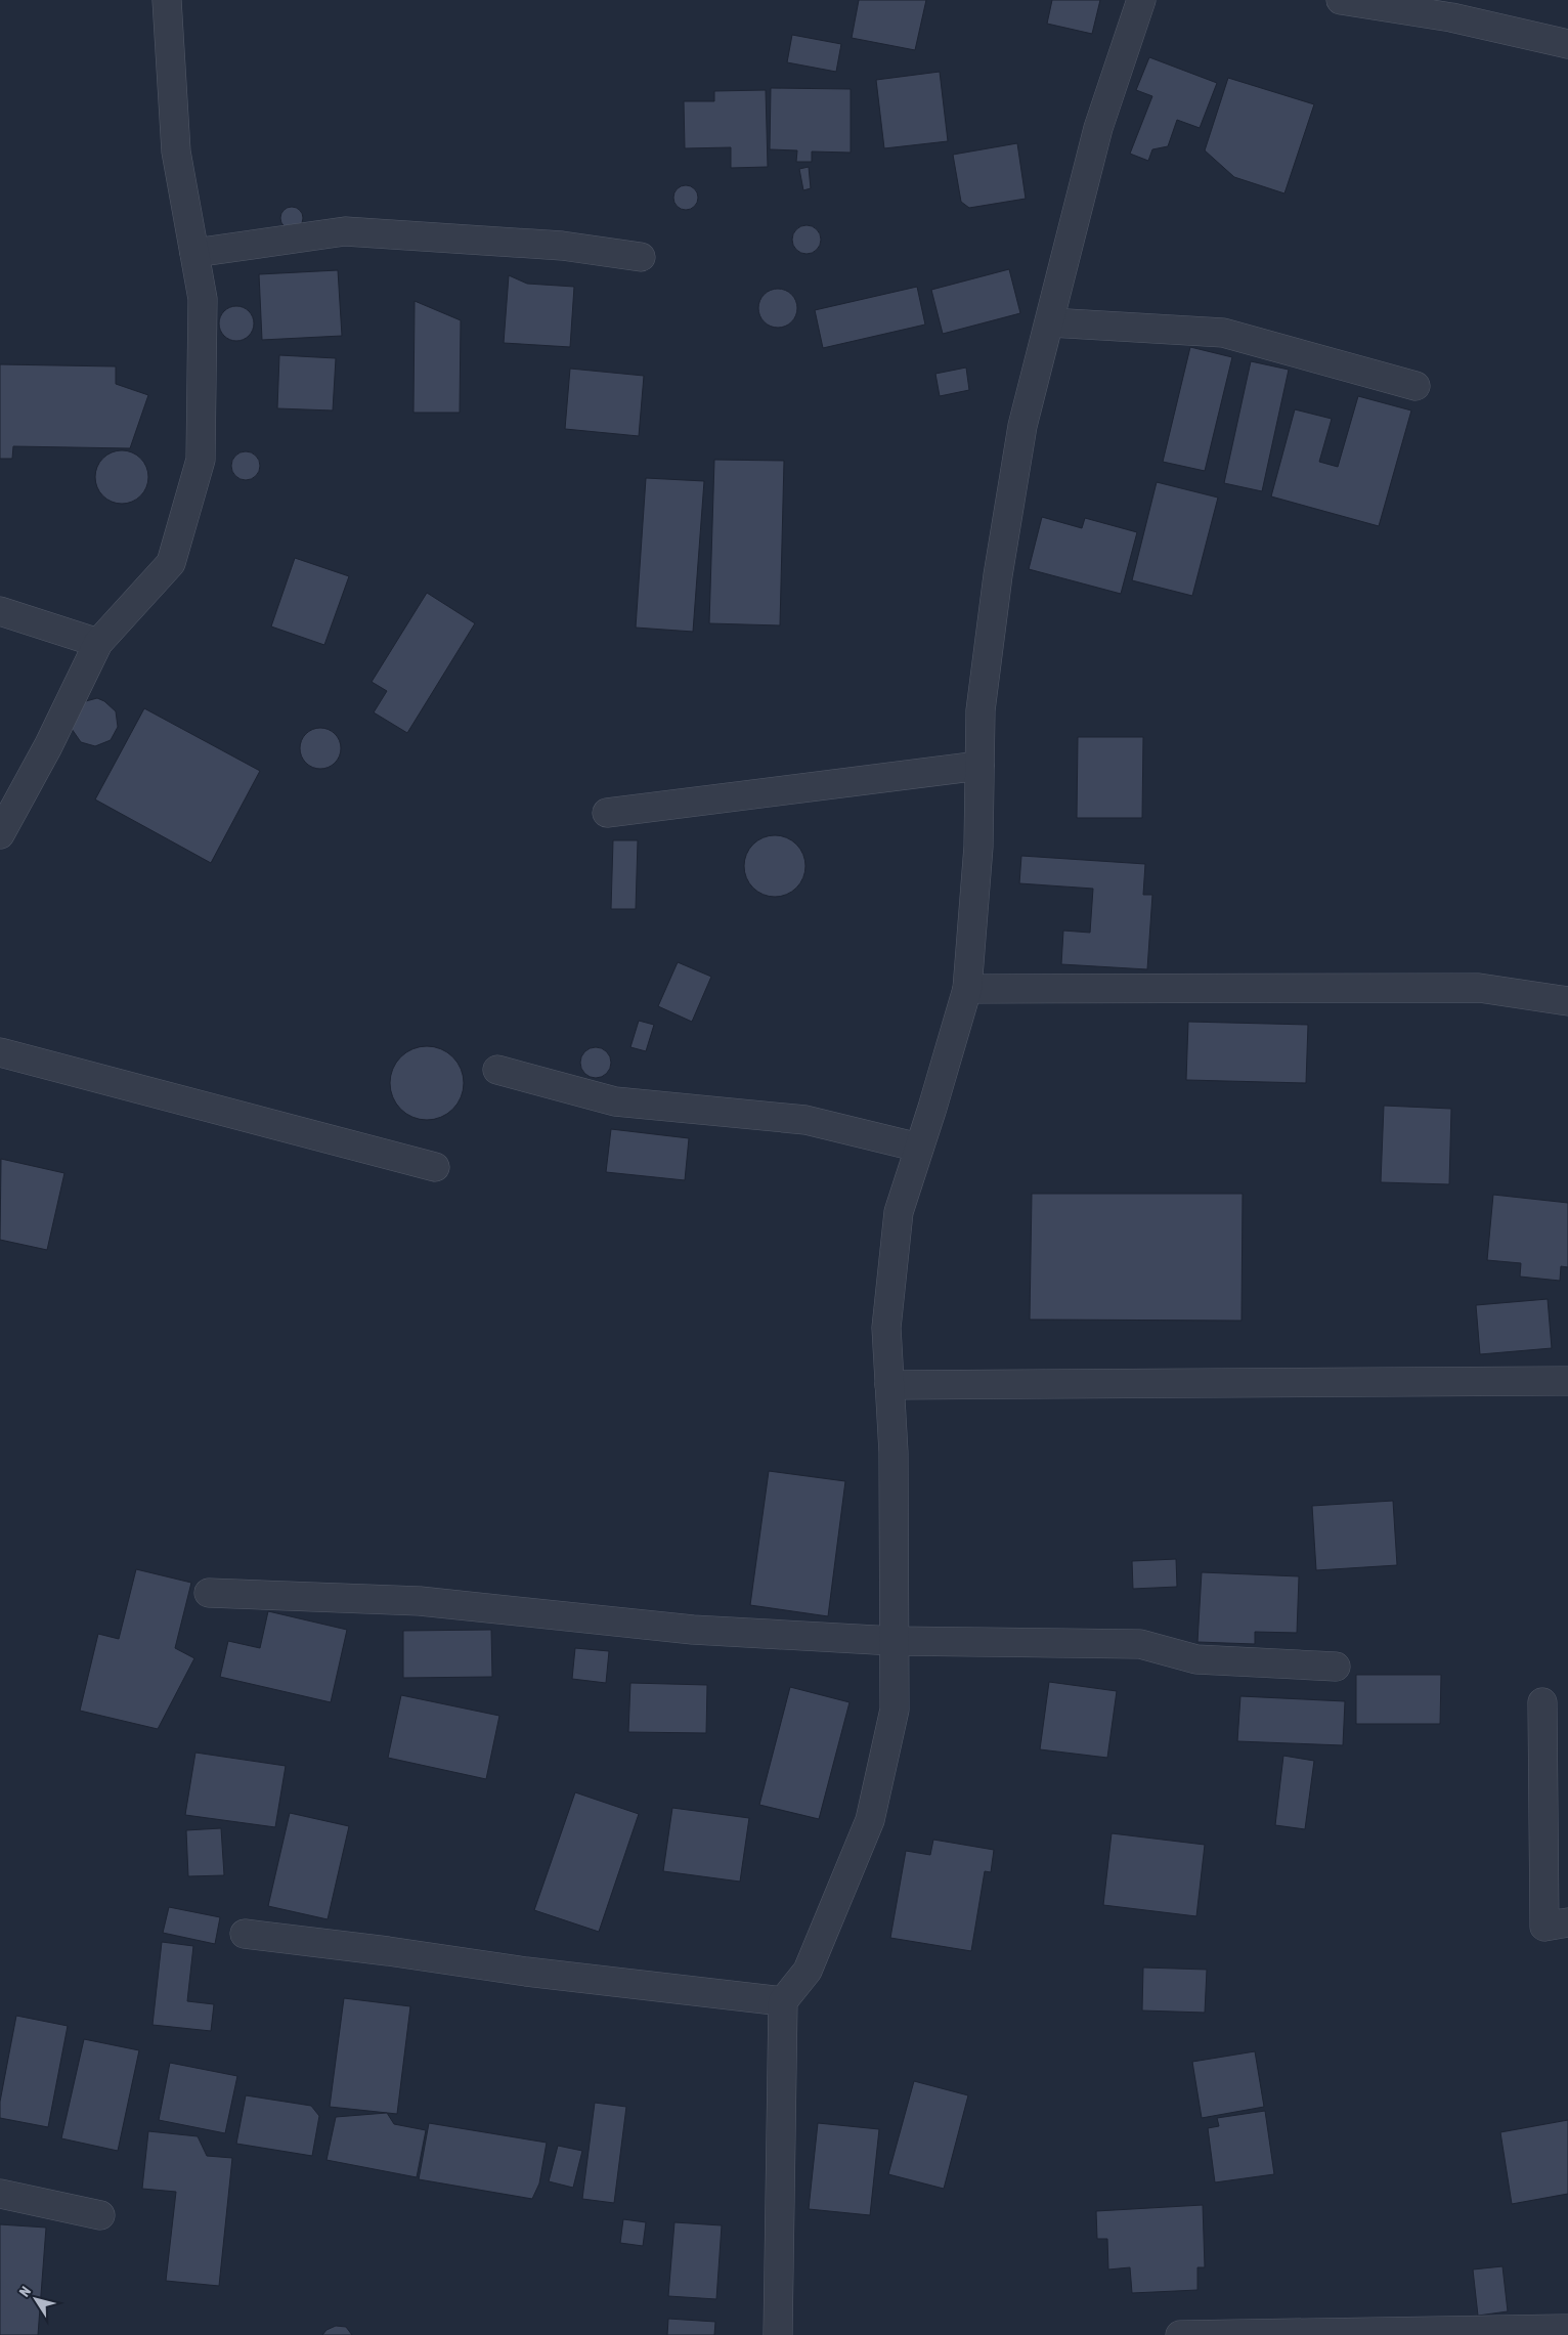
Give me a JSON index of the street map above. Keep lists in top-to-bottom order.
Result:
{
  "north": "top left"
}
